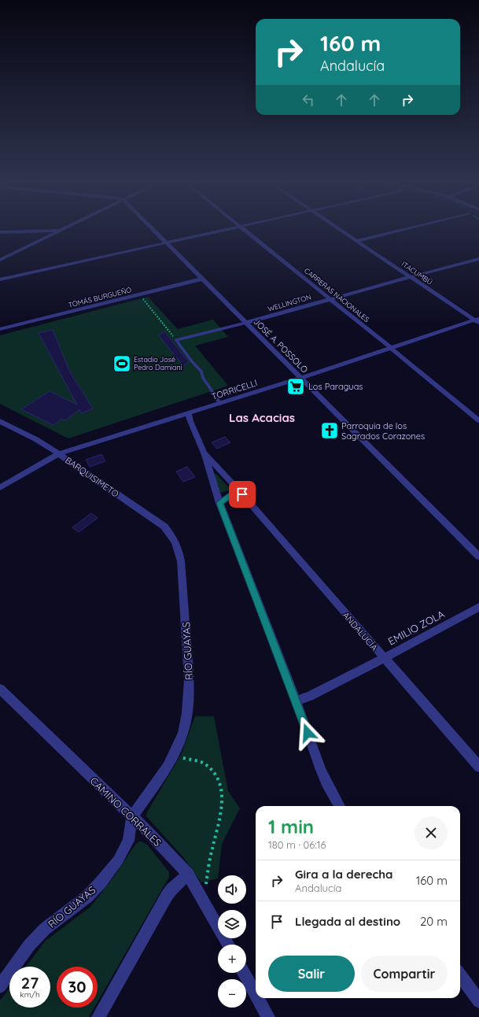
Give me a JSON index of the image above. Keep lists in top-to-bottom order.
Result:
{
  "streets": {
    "street": [
      "ITACUMBÚ",
      "CARRERAS NACIONALES",
      "TOMÁS BURGUEÑO",
      "WELLINGTON",
      "JOSÉ A. POSSOLO",
      "TORRICELLI",
      "BARQUISIMETO",
      "EMILIO ZOLA",
      "ANDALUCÍA",
      "RÍO GUAYAS",
      "CAMINO CORRALES"
    ]
  },
  "crossings": [
    ["ITACUMBÚ", "WELLINGTON"],
    ["ITACUMBÚ", "TORRICELLI"],
    ["CARRERAS NACIONALES", "WELLINGTON"],
    ["CARRERAS NACIONALES", "TORRICELLI"],
    ["TOMÁS BURGUEÑO", "JOSÉ A. POSSOLO"],
    ["WELLINGTON", "JOSÉ A. POSSOLO"],
    ["JOSÉ A. POSSOLO", "TORRICELLI"],
    ["TORRICELLI", "BARQUISIMETO"],
    ["TORRICELLI", "ANDALUCÍA"],
    ["BARQUISIMETO", "RÍO GUAYAS"],
    ["EMILIO ZOLA", "ANDALUCÍA"],
    ["RÍO GUAYAS", "CAMINO CORRALES"]
  ],
  "districts": ["Las Acacias"],
  "places": {
    "sports": ["Estadio José Pedro Damiani"],
    "supermarket": ["Los Paraguas"],
    "church": ["Parroquia de los Sagrados Corazones"]
  },
  "page": {
    "turn": ["160 m", "Andalucía"],
    "heading": ["1 min", "180 m · 06:16"],
    "list": [
      {
        "name": "Gira a la derecha",
        "note": "Andalucía",
        "value": "160 m"
      },
      {
        "name": "Llegada al destino",
        "value": "20 m"
      }
    ],
    "map_buttons": ["+", "−"],
    "buttons": ["Salir", "Compartir"],
    "speed": "27 km/h",
    "limit": "30"
  }
}
